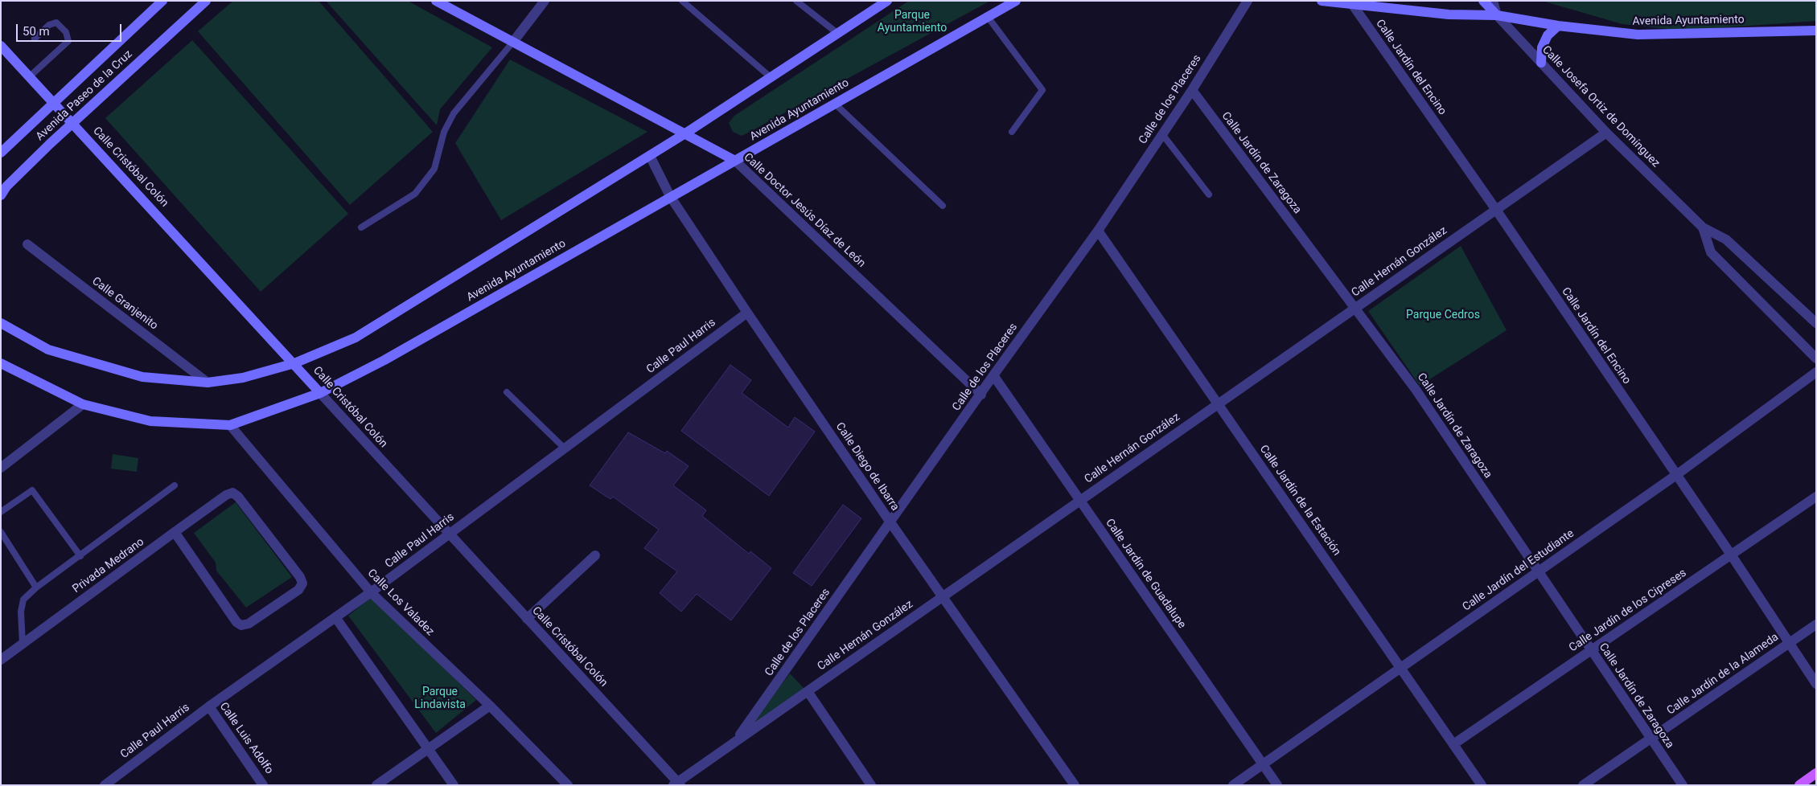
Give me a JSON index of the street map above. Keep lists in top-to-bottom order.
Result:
{
  "streets": {
    "main road": [
      "Avenida Ayuntamiento",
      "Avenida Paseo de la Cruz",
      "Calle Josefa Ortiz de Domínguez",
      "Calle Cristóbal Colón",
      "Calle Doctor Jesús Díaz de León"
    ],
    "street": [
      "Calle Jardín del Encino",
      "Calle de los Placeres",
      "Calle Jardín de Zaragoza",
      "Calle Hernán González",
      "Calle Granjenito",
      "Calle Paul Harris",
      "Calle Diego de Ibarra",
      "Calle Jardín de la Estación",
      "Privada Medrano",
      "Calle Jardín del Estudiante",
      "Calle Jardín de Guadalupe",
      "Calle Los Valadez",
      "Calle Jardín de los Cipreses",
      "Calle Jardín de la Alameda",
      "Calle Luis Adolfo"
    ]
  },
  "crossings": [
    ["Avenida Ayuntamiento", "Calle Jardín del Encino"],
    ["Avenida Ayuntamiento", "Calle Josefa Ortiz de Domínguez"],
    ["Avenida Ayuntamiento", "Calle Cristóbal Colón"],
    ["Avenida Ayuntamiento", "Calle Doctor Jesús Díaz de León"],
    ["Avenida Ayuntamiento", "Calle Diego de Ibarra"],
    ["Avenida Ayuntamiento", "Calle Los Valadez"],
    ["Calle Jardín del Encino", "Calle Hernán González"],
    ["Calle Jardín del Encino", "Calle Jardín del Estudiante"],
    ["Calle Jardín del Encino", "Calle Jardín de los Cipreses"],
    ["Calle Jardín del Encino", "Calle Jardín de la Alameda"],
    ["Avenida Paseo de la Cruz", "Calle Cristóbal Colón"],
    ["Calle de los Placeres", "Calle Jardín de Zaragoza"],
    ["Calle de los Placeres", "Calle Doctor Jesús Díaz de León"],
    ["Calle de los Placeres", "Calle Hernán González"],
    ["Calle de los Placeres", "Calle Diego de Ibarra"],
    ["Calle de los Placeres", "Calle Jardín de la Estación"],
    ["Calle de los Placeres", "Calle Jardín de Guadalupe"],
    ["Calle Josefa Ortiz de Domínguez", "Calle Hernán González"],
    ["Calle Jardín de Zaragoza", "Calle Hernán González"],
    ["Calle Jardín de Zaragoza", "Calle Jardín del Estudiante"],
    ["Calle Jardín de Zaragoza", "Calle Jardín de los Cipreses"],
    ["Calle Jardín de Zaragoza", "Calle Jardín de la Alameda"],
    ["Calle Cristóbal Colón", "Calle Hernán González"],
    ["Calle Cristóbal Colón", "Calle Paul Harris"],
    ["Calle Hernán González", "Calle Diego de Ibarra"],
    ["Calle Hernán González", "Calle Jardín de la Estación"],
    ["Calle Hernán González", "Calle Jardín de Guadalupe"],
    ["Calle Paul Harris", "Calle Diego de Ibarra"],
    ["Calle Paul Harris", "Calle Los Valadez"],
    ["Calle Paul Harris", "Calle Luis Adolfo"],
    ["Calle Jardín de la Estación", "Calle Jardín del Estudiante"],
    ["Calle Jardín de la Estación", "Calle Jardín de los Cipreses"],
    ["Calle Jardín del Estudiante", "Calle Jardín de Guadalupe"]
  ],
  "parks": ["Parque Ayuntamiento", "Parque Cedros", "Parque Lindavista"],
  "scale_bar": "50 m"
}
